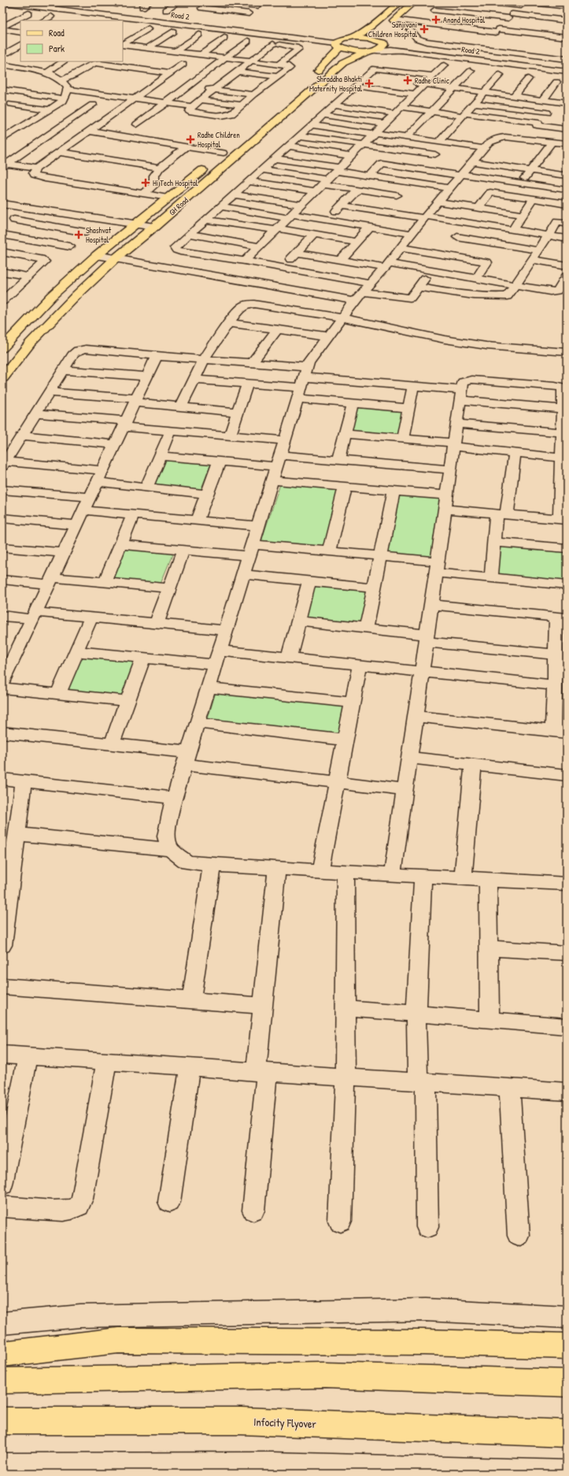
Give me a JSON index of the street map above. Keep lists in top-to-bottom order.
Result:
{
  "streets": {
    "main road": ["GH Road", "Infocity Flyover"],
    "street": ["Road 2"]
  },
  "crossings": [
    ["Road 2", "GH Road"]
  ],
  "places": {
    "health": [
      "Anand Hospital",
      "Sanjivani Children Hospital",
      "Radhe Clinic",
      "Shraddha Bhakti Maternity Hospital",
      "Radhe Children Hospital",
      "Hi Tech Hospital",
      "Shashvat Hospital"
    ]
  },
  "legend": ["Road", "Park"]
}
